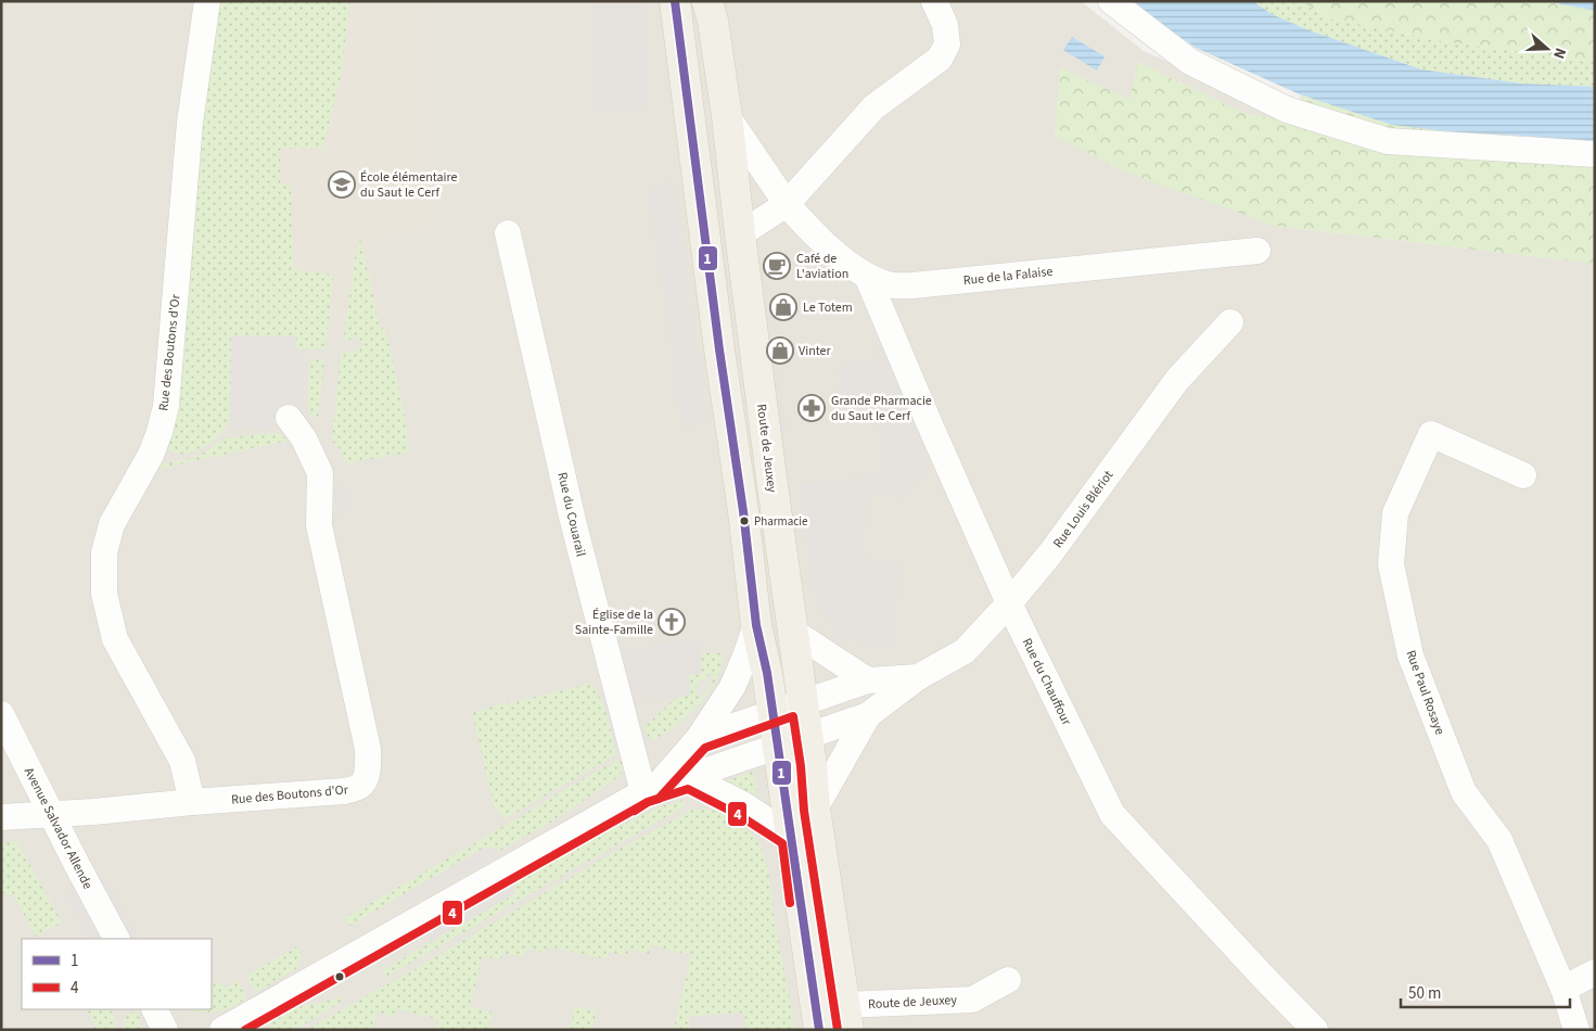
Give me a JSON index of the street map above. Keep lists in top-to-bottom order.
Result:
{
  "streets": {
    "main road": ["Route de Jeuxey"],
    "street": [
      "Rue de la Falaise",
      "Rue des Boutons d'Or",
      "Rue Louis Blériot",
      "Rue du Couarail",
      "Rue du Chauffour",
      "Rue Paul Rosaye",
      "Avenue Salvador Allende"
    ]
  },
  "crossings": [
    ["Rue de la Falaise", "Route de Jeuxey"],
    ["Rue de la Falaise", "Rue du Chauffour"],
    ["Rue des Boutons d'Or", "Avenue Salvador Allende"],
    ["Route de Jeuxey", "Rue Louis Blériot"],
    ["Rue Louis Blériot", "Rue du Couarail"],
    ["Rue Louis Blériot", "Rue du Chauffour"]
  ],
  "places": {
    "school or university": ["École élémentaire du Saut le Cerf"],
    "cafe": ["Café de L'aviation"],
    "shop": ["Le Totem", "Vinter"],
    "pharmacy": ["Grande Pharmacie du Saut le Cerf"],
    "other": ["Pharmacie"],
    "church": ["Église de la Sainte-Famille"]
  },
  "lines": ["transit line 1", "transit line 4"],
  "legend": ["1", "4"],
  "scale_bar": "50 m",
  "north": "right"
}
